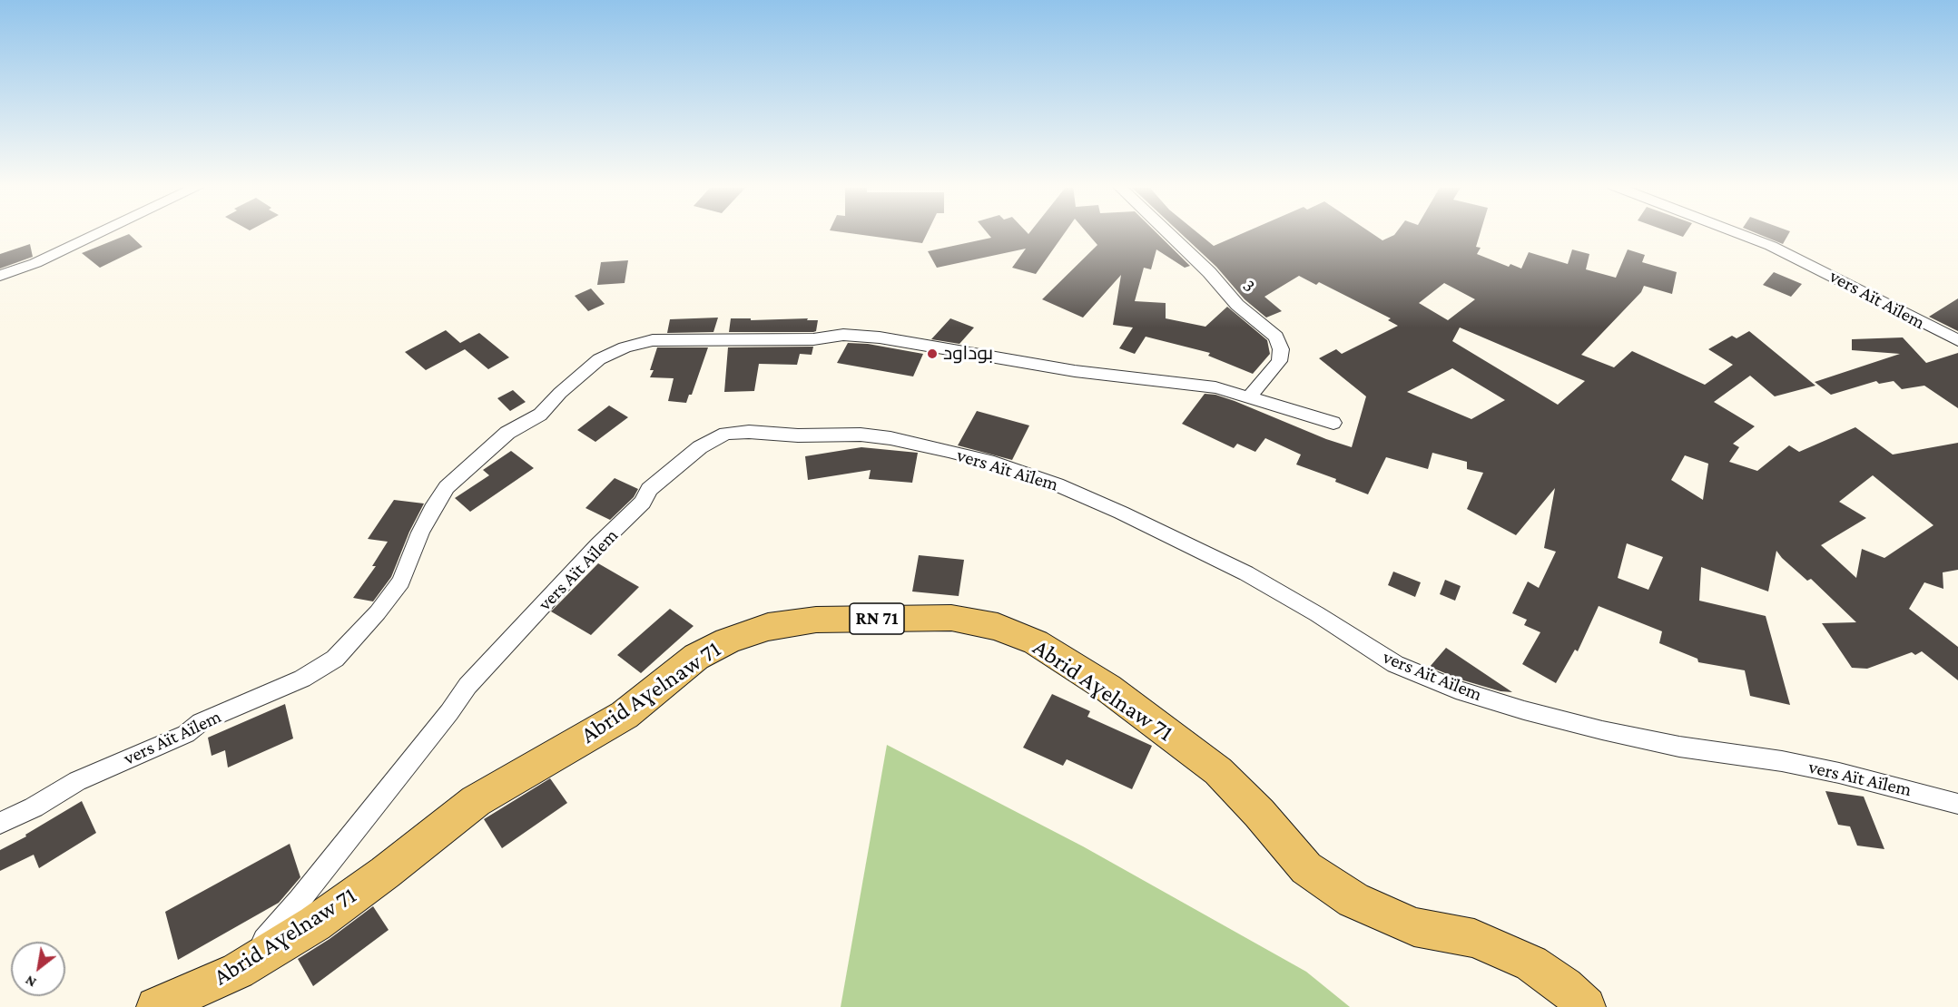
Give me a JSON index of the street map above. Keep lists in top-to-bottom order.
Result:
{
  "streets": {
    "main road": ["RN 71", "Abrid Aɣelnaw 71"],
    "street": ["3", "vers Aït Aïlem"]
  },
  "crossings": [
    ["3", "vers Aït Aïlem"],
    ["vers Aït Aïlem", "Abrid Aɣelnaw 71"]
  ],
  "places": ["بوداود"],
  "north": "bottom left"
}
